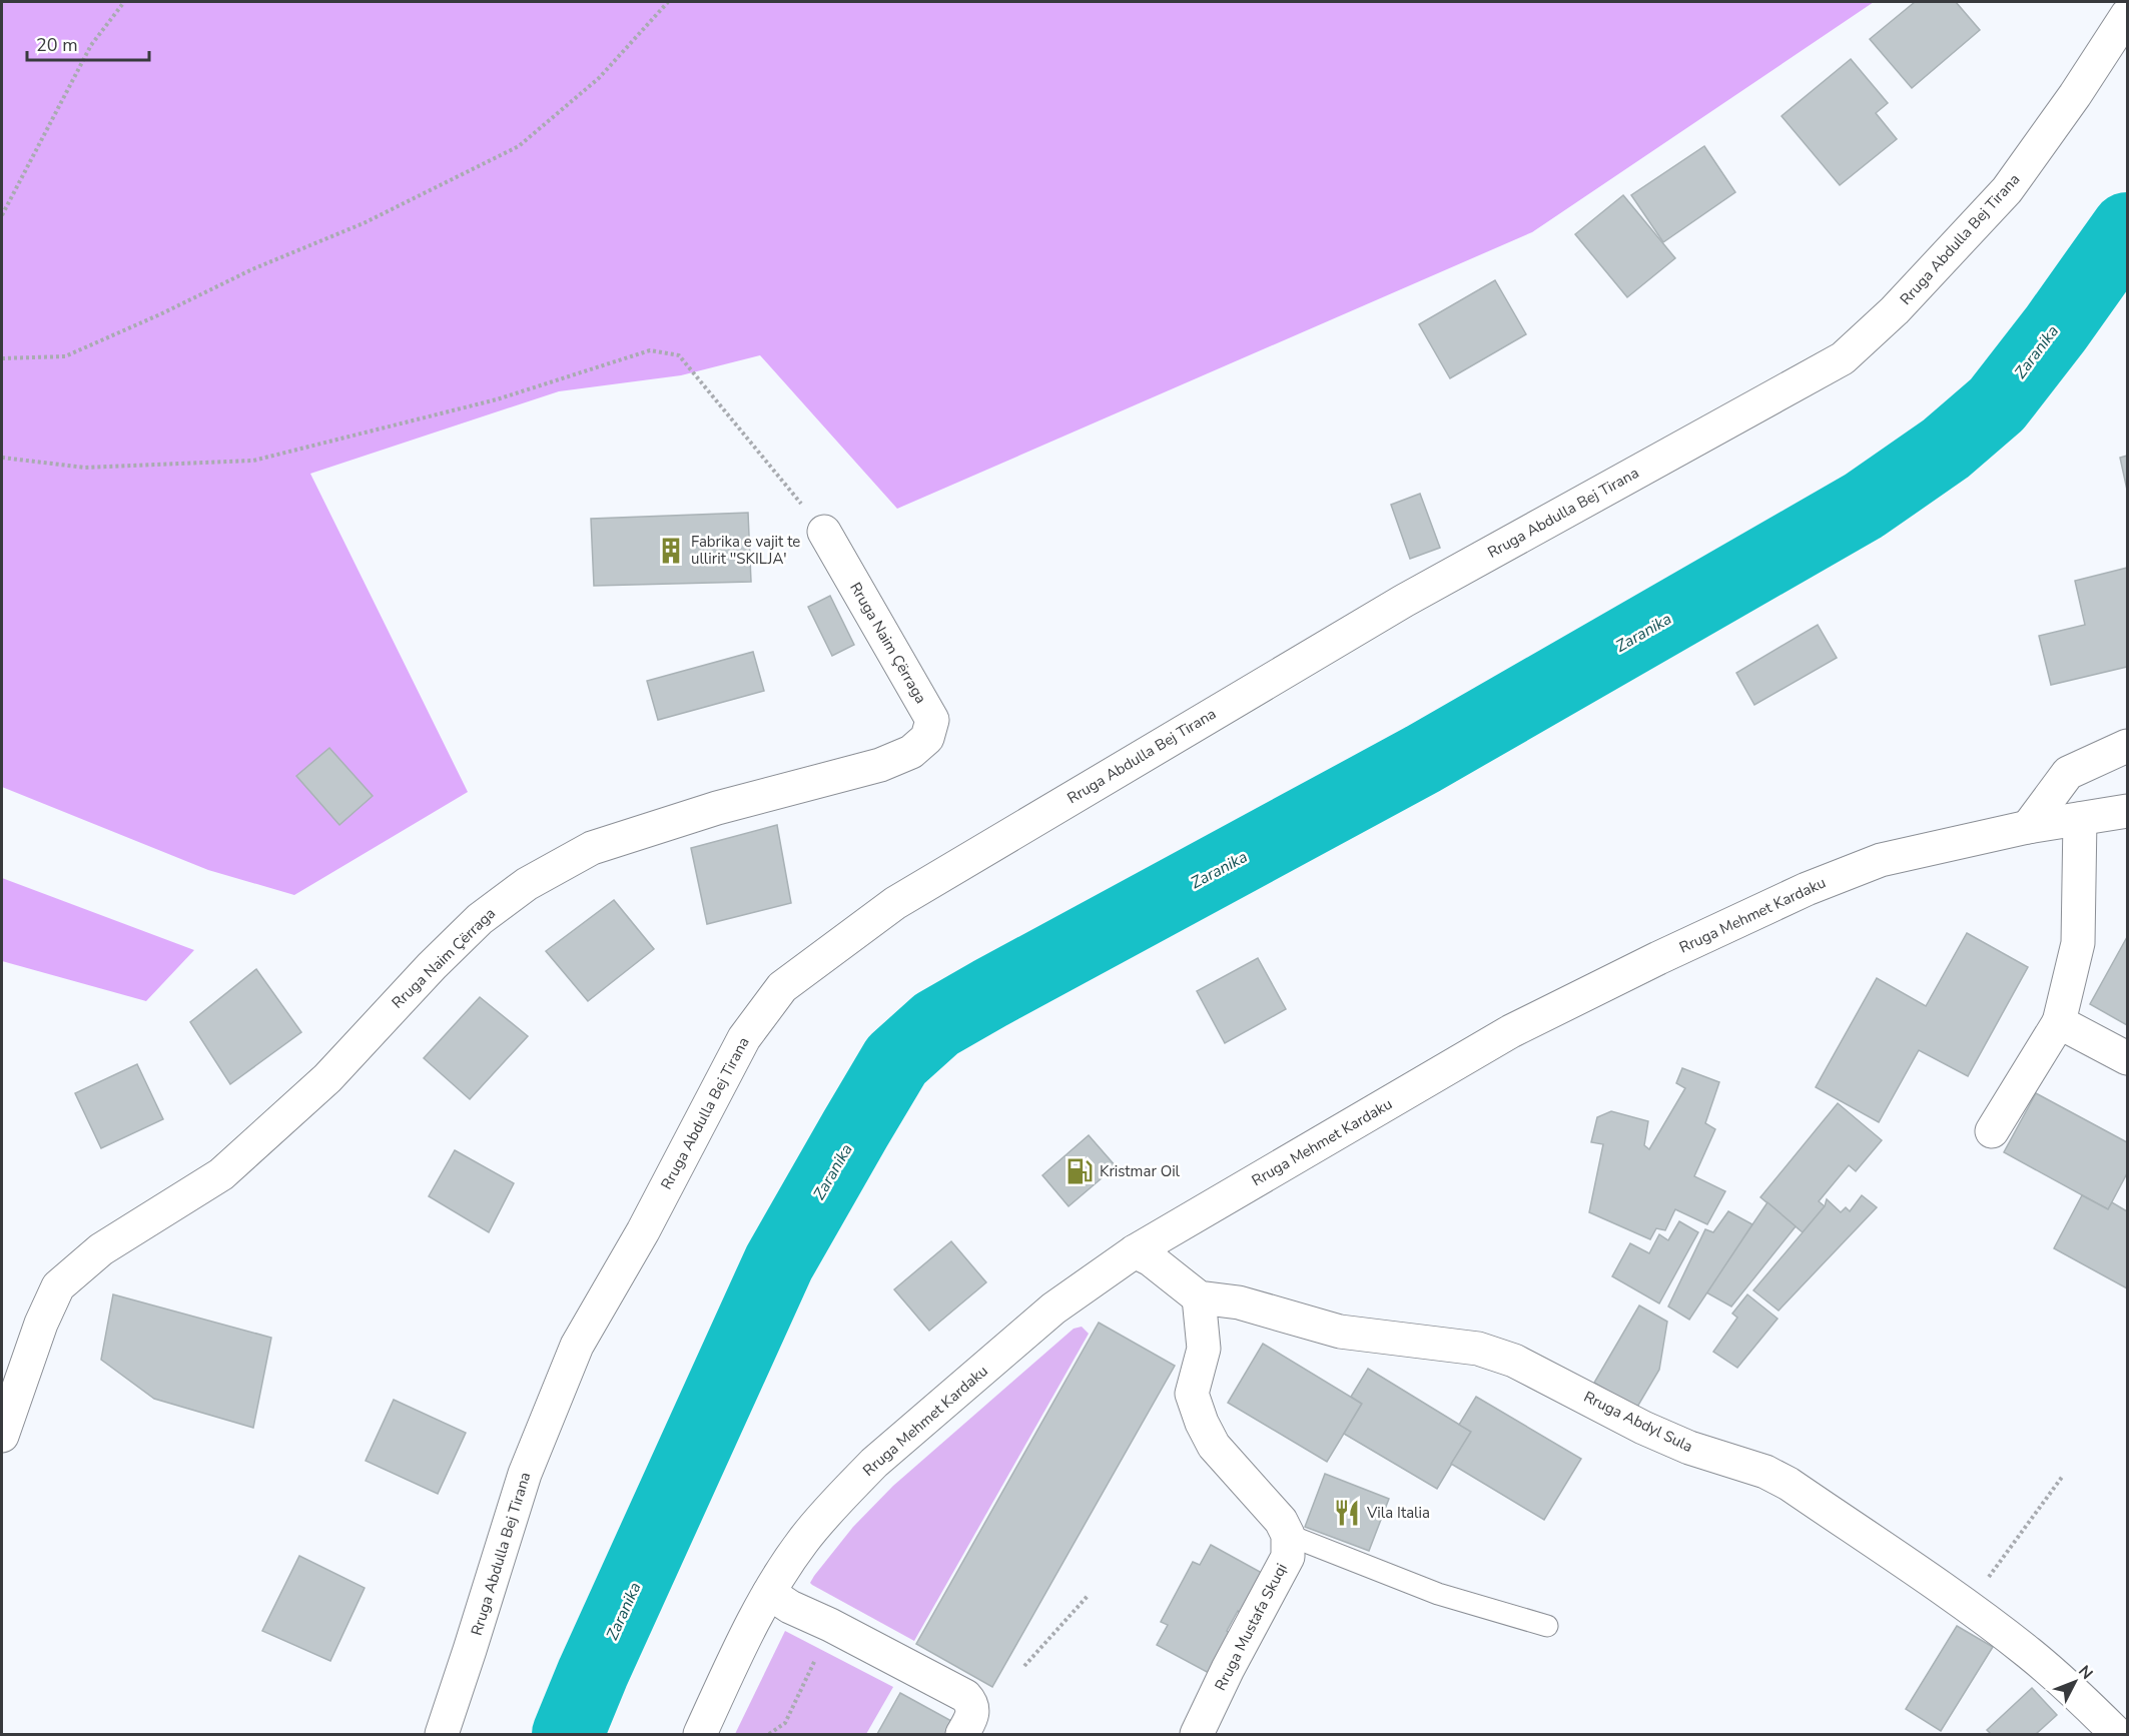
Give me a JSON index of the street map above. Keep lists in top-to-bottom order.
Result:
{
  "streets": {
    "street": [
      "Rruga Abdulla Bej Tirana",
      "Rruga Naim Çërraga",
      "Rruga Mehmet Kardaku",
      "Rruga Abdyl Sula",
      "Rruga Mustafa Skuqi"
    ]
  },
  "water": ["Zaranika"],
  "places": {
    "building": ["Fabrika e vajit te ullirit ''SKILJA'"],
    "fuel station": ["Kristmar Oil"],
    "restaurant": ["Vila Italia"]
  },
  "scale_bar": "20 m",
  "north": "top right"
}
